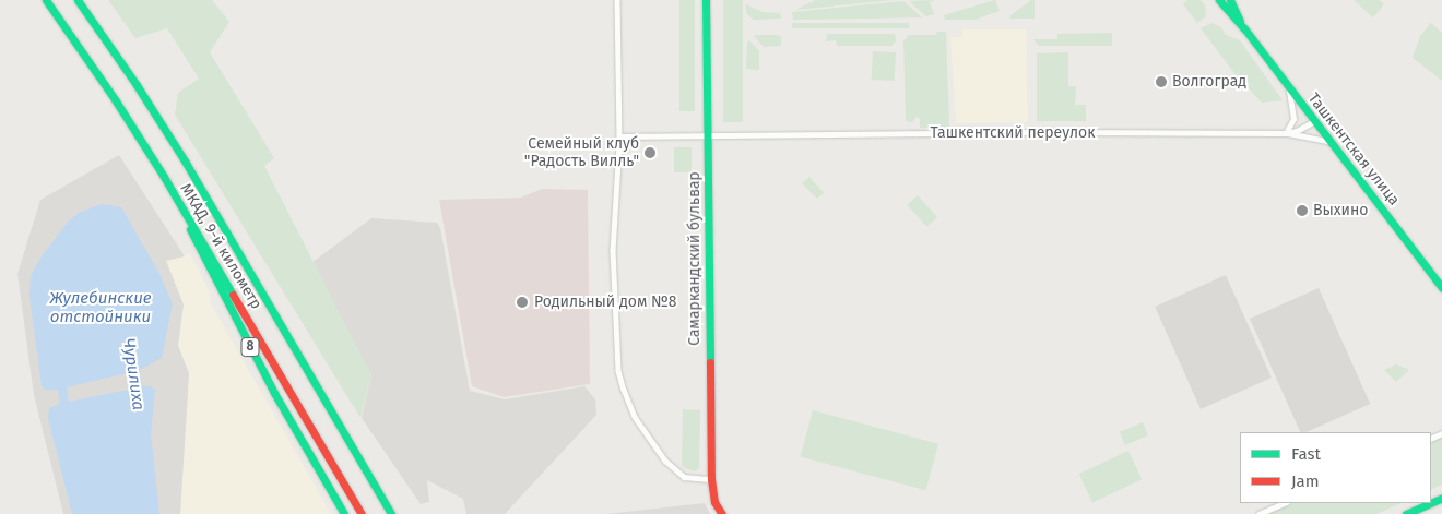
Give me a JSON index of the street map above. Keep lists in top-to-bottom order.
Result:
{
  "streets": {
    "main road": [
      "Ташкентская улица",
      "МКАД, 9-й километр",
      "Самаркандский бульвар",
      "8"
    ],
    "street": ["Ташкентский переулок"]
  },
  "crossings": [
    ["Ташкентский переулок", "Ташкентская улица"],
    ["Ташкентский переулок", "Самаркандский бульвар"],
    ["МКАД, 9-й километр", "8"]
  ],
  "water": ["Жулебинские отстойники", "Чурилиха"],
  "places": [
    "Волгоград",
    "Семейный клуб \"Радость Вилль\"",
    "Выхино",
    "Родильный дом №8"
  ],
  "legend": ["Fast", "Jam"]
}
